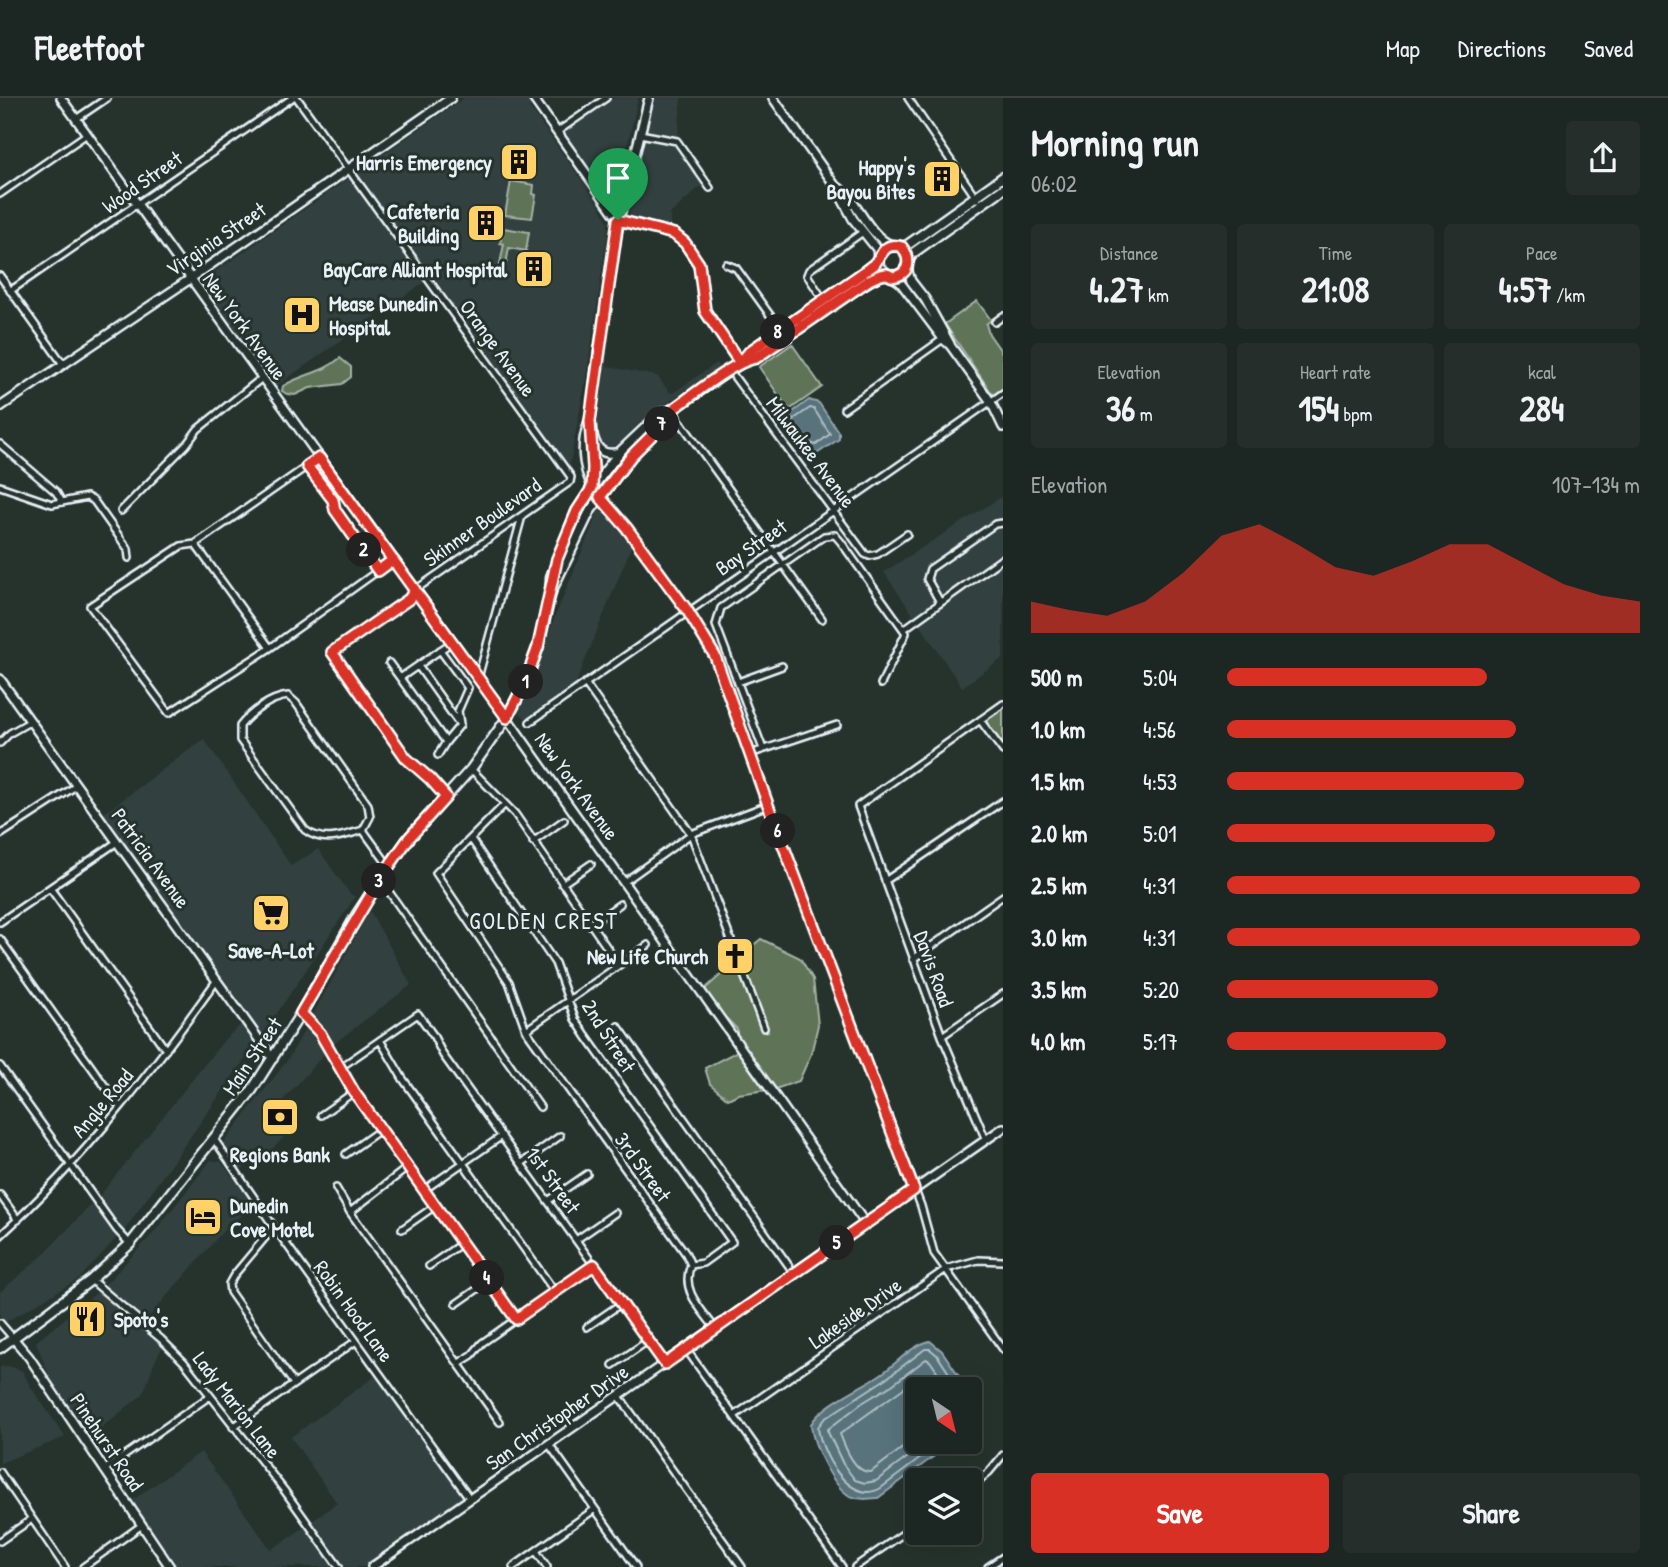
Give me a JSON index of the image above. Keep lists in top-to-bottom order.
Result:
{
  "streets": {
    "main road": ["Main Street"],
    "street": [
      "Wood Street",
      "Virginia Street",
      "New York Avenue",
      "Orange Avenue",
      "Milwaukee Avenue",
      "Skinner Boulevard",
      "Bay Street",
      "Patricia Avenue",
      "Davis Road",
      "2nd Street",
      "Angle Road",
      "3rd Street",
      "1st Street",
      "Robin Hood Lane",
      "Lakeside Drive",
      "Lady Marion Lane",
      "San Christopher Drive",
      "Pinehurst Road"
    ]
  },
  "crossings": [
    ["Wood Street", "New York Avenue"],
    ["Virginia Street", "New York Avenue"],
    ["Virginia Street", "Orange Avenue"],
    ["New York Avenue", "Skinner Boulevard"],
    ["New York Avenue", "Main Street"],
    ["New York Avenue", "San Christopher Drive"],
    ["Orange Avenue", "Skinner Boulevard"],
    ["Milwaukee Avenue", "Bay Street"],
    ["Skinner Boulevard", "Main Street"],
    ["Patricia Avenue", "Main Street"],
    ["Patricia Avenue", "Angle Road"],
    ["Davis Road", "San Christopher Drive"],
    ["2nd Street", "3rd Street"],
    ["Main Street", "Robin Hood Lane"],
    ["Main Street", "Lady Marion Lane"],
    ["Main Street", "Pinehurst Road"],
    ["3rd Street", "San Christopher Drive"],
    ["1st Street", "San Christopher Drive"],
    ["Robin Hood Lane", "San Christopher Drive"]
  ],
  "districts": ["GOLDEN CREST"],
  "places": {
    "building": [
      "Harris Emergency",
      "Happy's Bayou Bites",
      "Cafeteria Building",
      "BayCare Alliant Hospital"
    ],
    "hospital": ["Mease Dunedin Hospital"],
    "supermarket": ["Save-A-Lot"],
    "church": ["New Life Church"],
    "bank": ["Regions Bank"],
    "hotel": ["Dunedin Cove Motel"],
    "restaurant": ["Spoto's"]
  },
  "north": "bottom right",
  "page": {
    "header": "Fleetfoot",
    "nav": ["Map", "Directions", "Saved"],
    "heading": ["Morning run", "06:02"],
    "stats": [
      ["Distance", "4.27 km"],
      ["Time", "21:08"],
      ["Pace", "4:57 /km"],
      ["Elevation", "36 m"],
      ["Heart rate", "154 bpm"],
      ["kcal", "284"]
    ],
    "pins": [
      "8",
      "7",
      "2",
      "1",
      "6",
      "3",
      "5",
      "4"
    ],
    "chart": ["Elevation", "107–134 m"],
    "list": [
      {
        "name": "500 m",
        "note": "5:04"
      },
      {
        "name": "1.0 km",
        "note": "4:56"
      },
      {
        "name": "1.5 km",
        "note": "4:53"
      },
      {
        "name": "2.0 km",
        "note": "5:01"
      },
      {
        "name": "2.5 km",
        "note": "4:31"
      },
      {
        "name": "3.0 km",
        "note": "4:31"
      },
      {
        "name": "3.5 km",
        "note": "5:20"
      },
      {
        "name": "4.0 km",
        "note": "5:17"
      }
    ],
    "buttons": ["Save", "Share"]
  }
}
